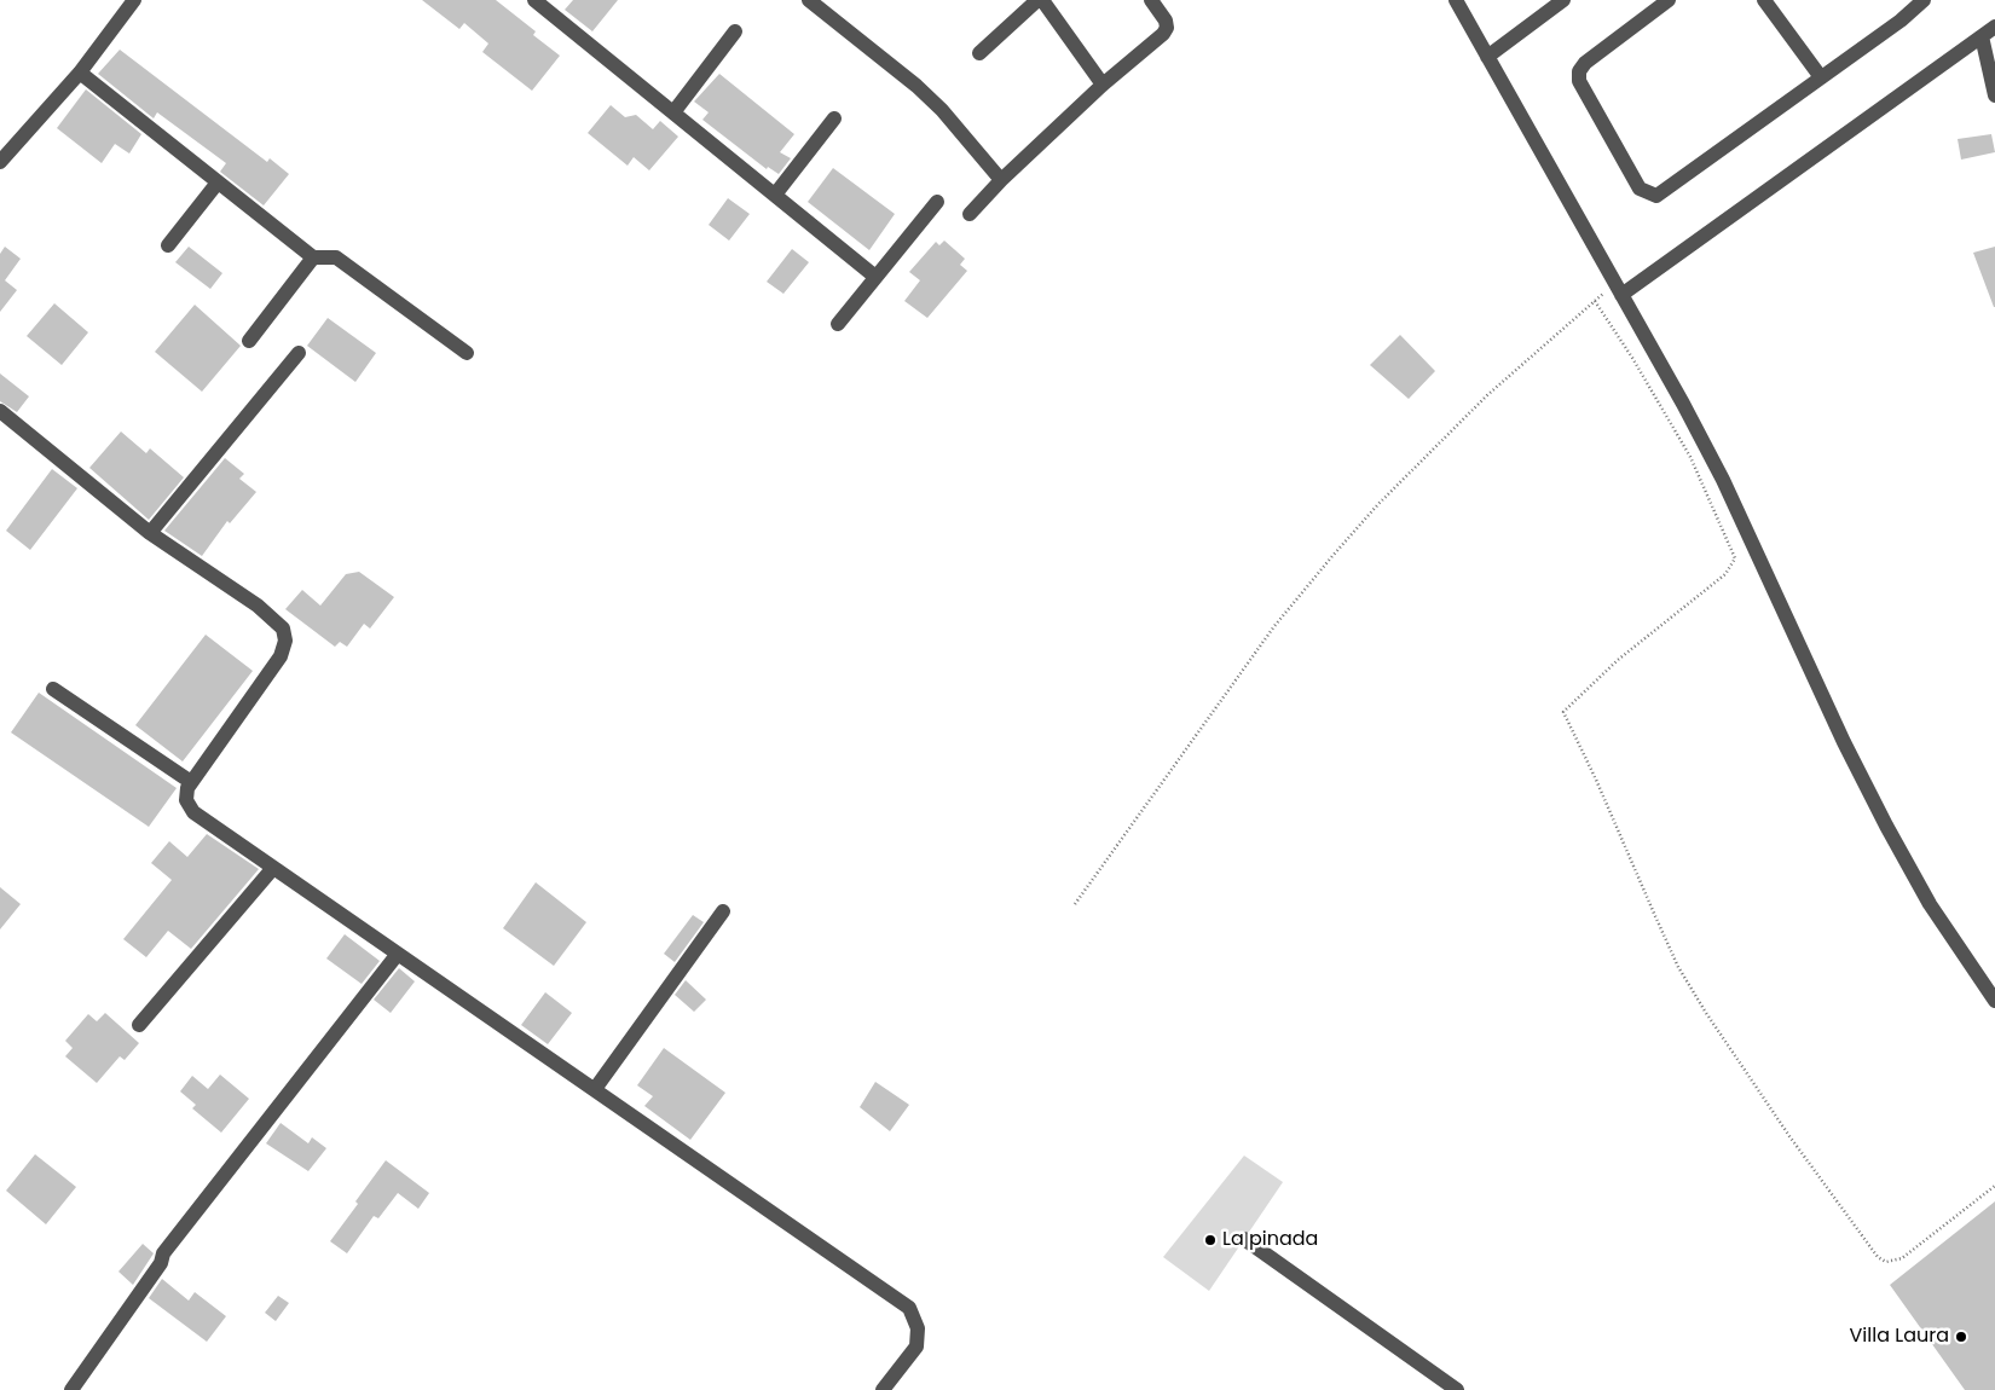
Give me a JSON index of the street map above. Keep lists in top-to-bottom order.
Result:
{
  "places": ["La pinada", "Villa Laura"]
}
